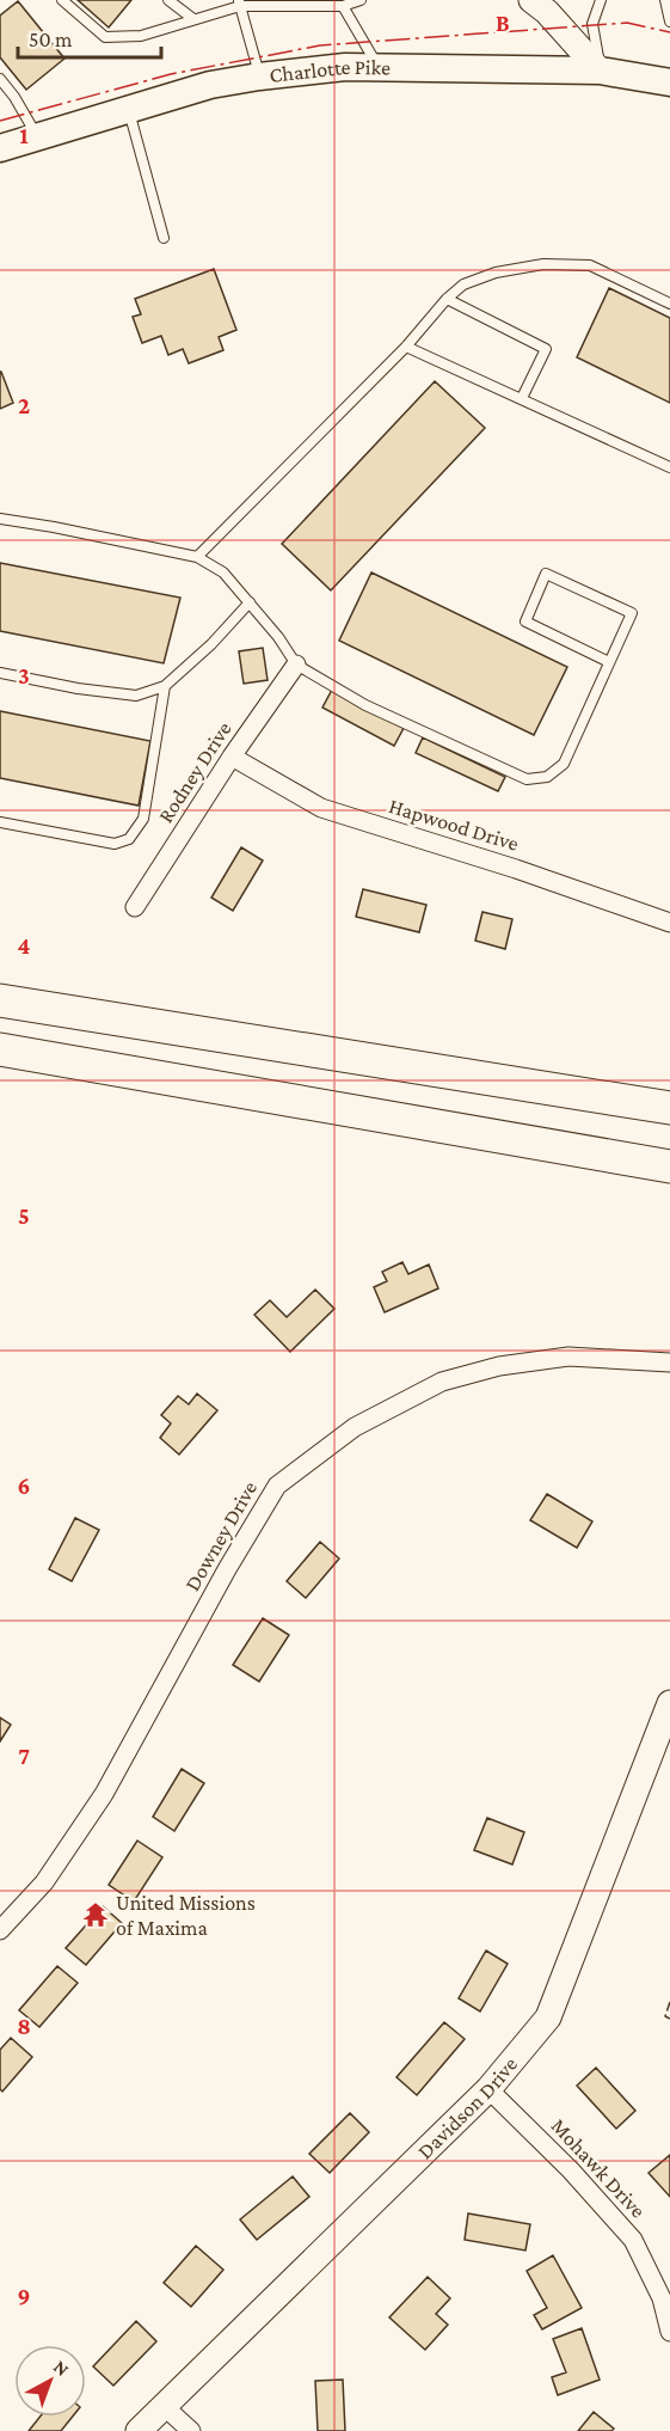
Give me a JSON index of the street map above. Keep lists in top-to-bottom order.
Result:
{
  "streets": {
    "main road": ["Charlotte Pike"],
    "street": [
      "Rodney Drive",
      "Hapwood Drive",
      "Downey Drive",
      "Davidson Drive",
      "Mohawk Drive"
    ]
  },
  "crossings": [
    ["Rodney Drive", "Hapwood Drive"],
    ["Davidson Drive", "Mohawk Drive"]
  ],
  "places": {
    "temple": ["United Missions of Maxima"]
  },
  "scale_bar": "50 m",
  "north": "top right",
  "grid": {
    "columns": ["B"],
    "rows": [
      "1",
      "2",
      "3",
      "4",
      "5",
      "6",
      "7",
      "8",
      "9"
    ]
  }
}
